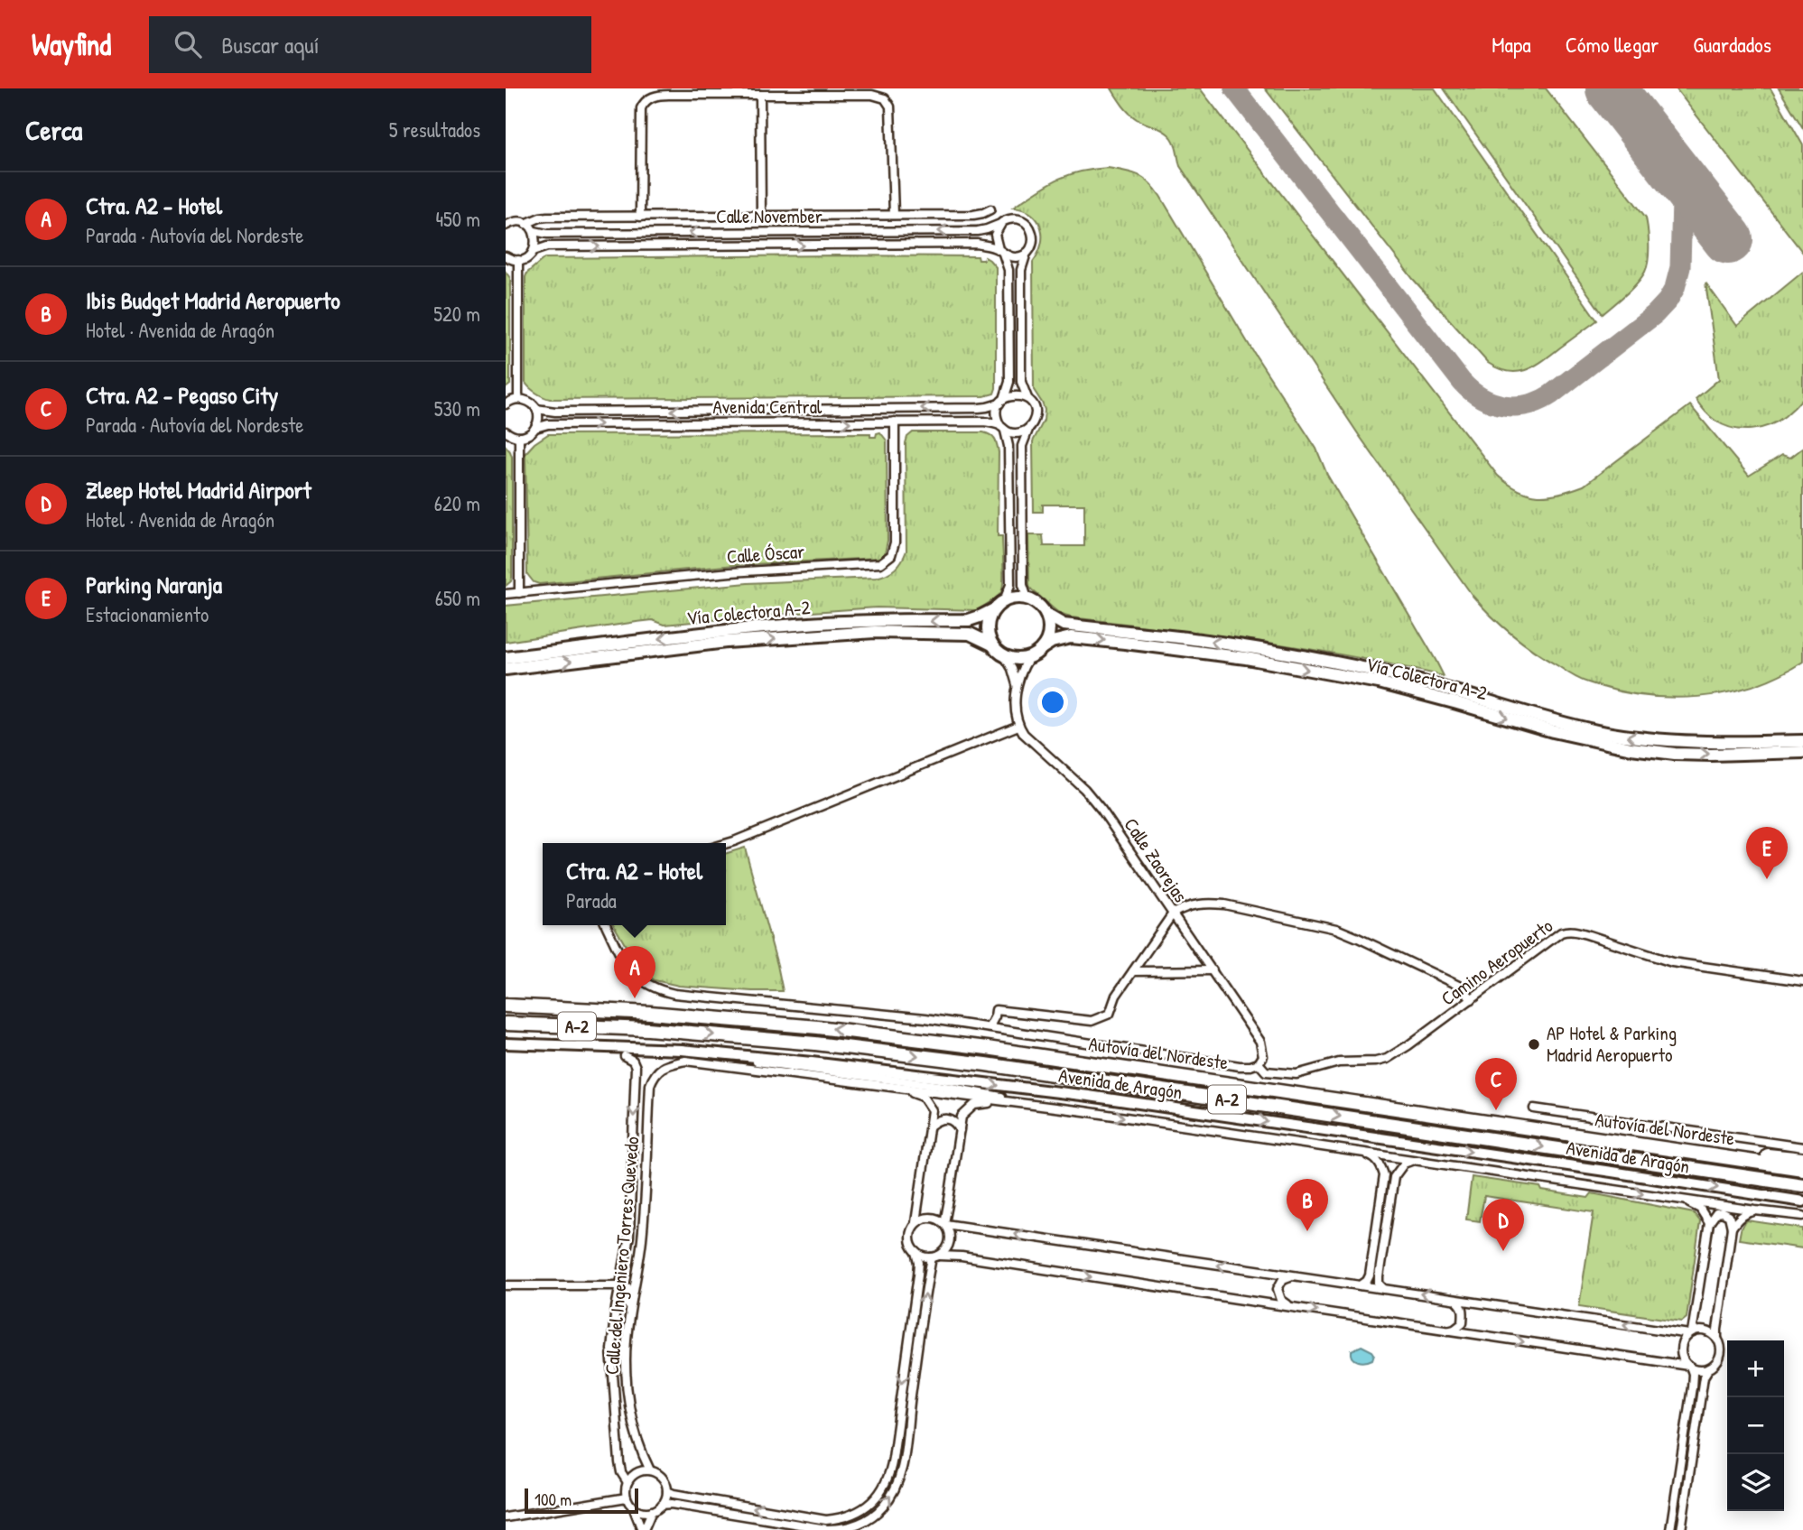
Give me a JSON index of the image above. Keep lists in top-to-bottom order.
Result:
{
  "streets": {
    "highway": ["A-2", "Autovía del Nordeste"],
    "main road": ["Vía Colectora A-2"],
    "street": [
      "Calle November",
      "Avenida Central",
      "Calle Óscar",
      "Calle Zaorejas",
      "Camino Aeropuerto",
      "Avenida de Aragón",
      "Calle del Ingeniero Torres Quevedo"
    ]
  },
  "crossings": [
    ["Avenida Central", "Calle Óscar"],
    ["Calle Zaorejas", "Camino Aeropuerto"]
  ],
  "places": ["AP Hotel & Parking Madrid Aeropuerto"],
  "scale_bar": "100 m",
  "page": {
    "header": "Wayfind",
    "search": "Buscar aquí",
    "nav": ["Mapa", "Cómo llegar", "Guardados"],
    "heading": ["Cerca", "5 resultados"],
    "list": [
      {
        "mark": "A",
        "name": "Ctra. A2 - Hotel",
        "note": "Parada · Autovía del Nordeste",
        "value": "450 m"
      },
      {
        "mark": "B",
        "name": "Ibis Budget Madrid Aeropuerto",
        "note": "Hotel · Avenida de Aragón",
        "value": "520 m"
      },
      {
        "mark": "C",
        "name": "Ctra. A2 - Pegaso City",
        "note": "Parada · Autovía del Nordeste",
        "value": "530 m"
      },
      {
        "mark": "D",
        "name": "Zleep Hotel Madrid Airport",
        "note": "Hotel · Avenida de Aragón",
        "value": "620 m"
      },
      {
        "mark": "E",
        "name": "Parking Naranja",
        "note": "Estacionamiento",
        "value": "650 m"
      }
    ],
    "pins": [
      "E",
      "A",
      "C",
      "B",
      "D"
    ],
    "popup": ["Ctra. A2 - Hotel", "Parada"],
    "map_buttons": ["+", "−"],
    "scale": "100 m"
  }
}
